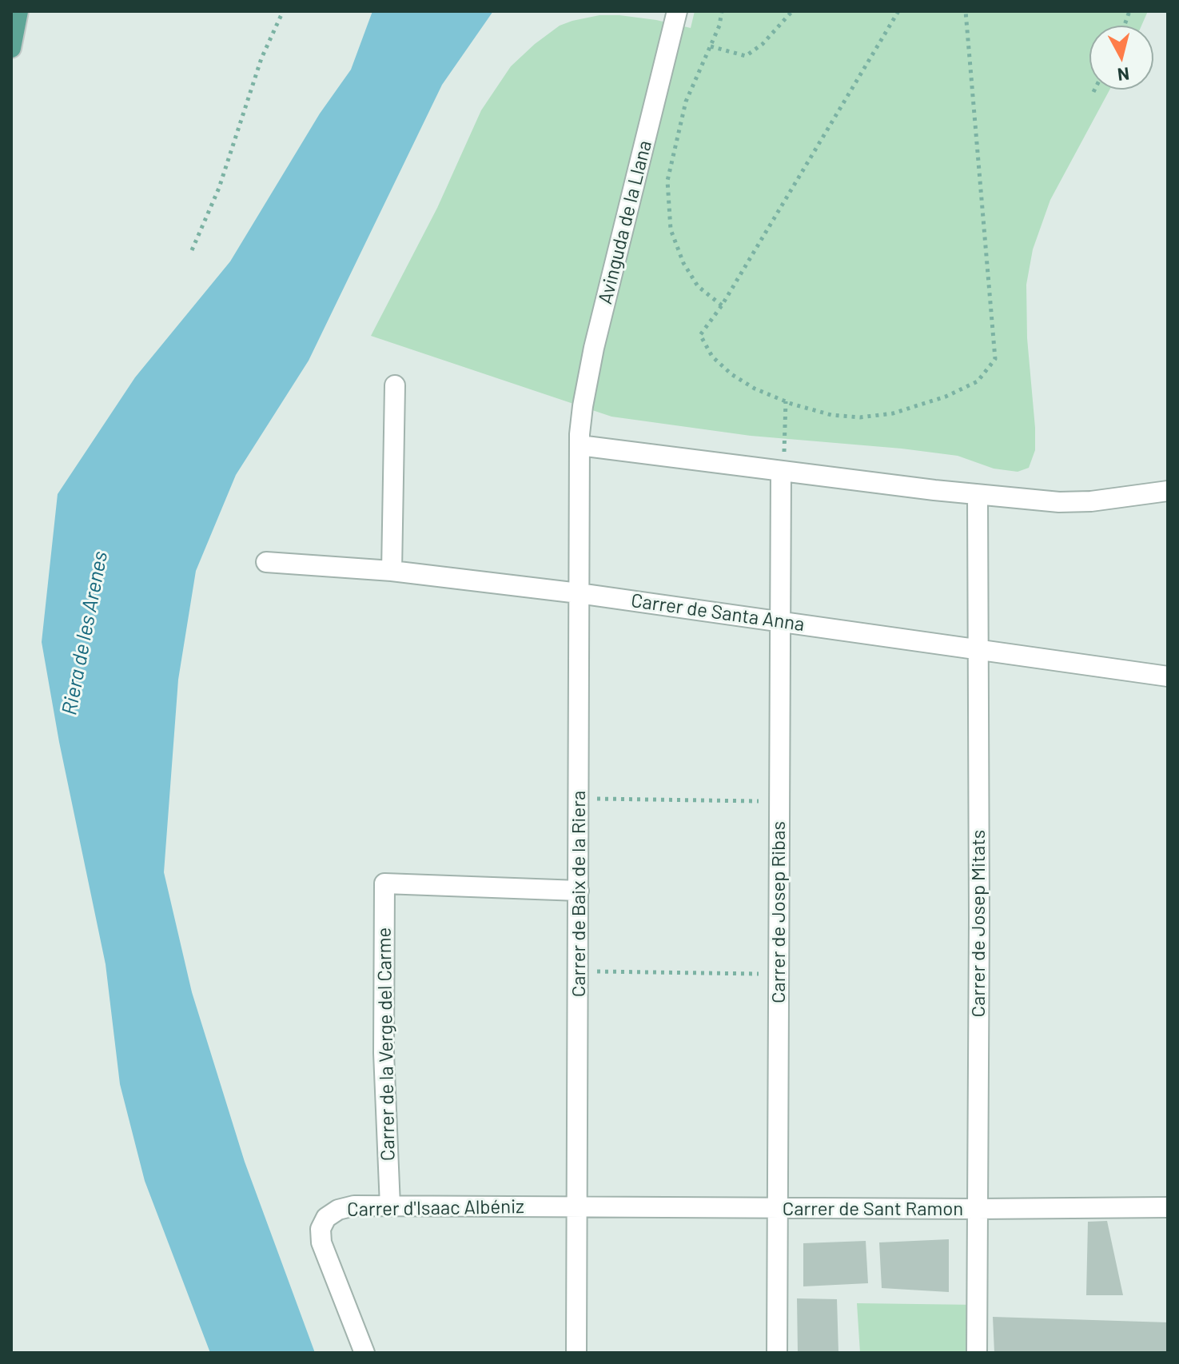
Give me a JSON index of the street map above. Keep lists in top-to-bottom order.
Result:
{
  "streets": {
    "street": [
      "Avinguda de la Llana",
      "Carrer de Santa Anna",
      "Carrer de Baix de la Riera",
      "Carrer de Josep Ribas",
      "Carrer de Josep Mitats",
      "Carrer de la Verge del Carme",
      "Carrer d'Isaac Albéniz",
      "Carrer de Sant Ramon"
    ]
  },
  "crossings": [
    ["Avinguda de la Llana", "Carrer de Baix de la Riera"],
    ["Carrer de Santa Anna", "Carrer de Baix de la Riera"],
    ["Carrer de Santa Anna", "Carrer de Josep Ribas"],
    ["Carrer de Santa Anna", "Carrer de Josep Mitats"],
    ["Carrer de Baix de la Riera", "Carrer de la Verge del Carme"],
    ["Carrer de Baix de la Riera", "Carrer d'Isaac Albéniz"],
    ["Carrer de Baix de la Riera", "Carrer de Sant Ramon"],
    ["Carrer de Josep Ribas", "Carrer de Sant Ramon"],
    ["Carrer de Josep Mitats", "Carrer de Sant Ramon"],
    ["Carrer de la Verge del Carme", "Carrer d'Isaac Albéniz"],
    ["Carrer d'Isaac Albéniz", "Carrer de Sant Ramon"]
  ],
  "water": ["Riera de les Arenes"],
  "north": "bottom"
}
